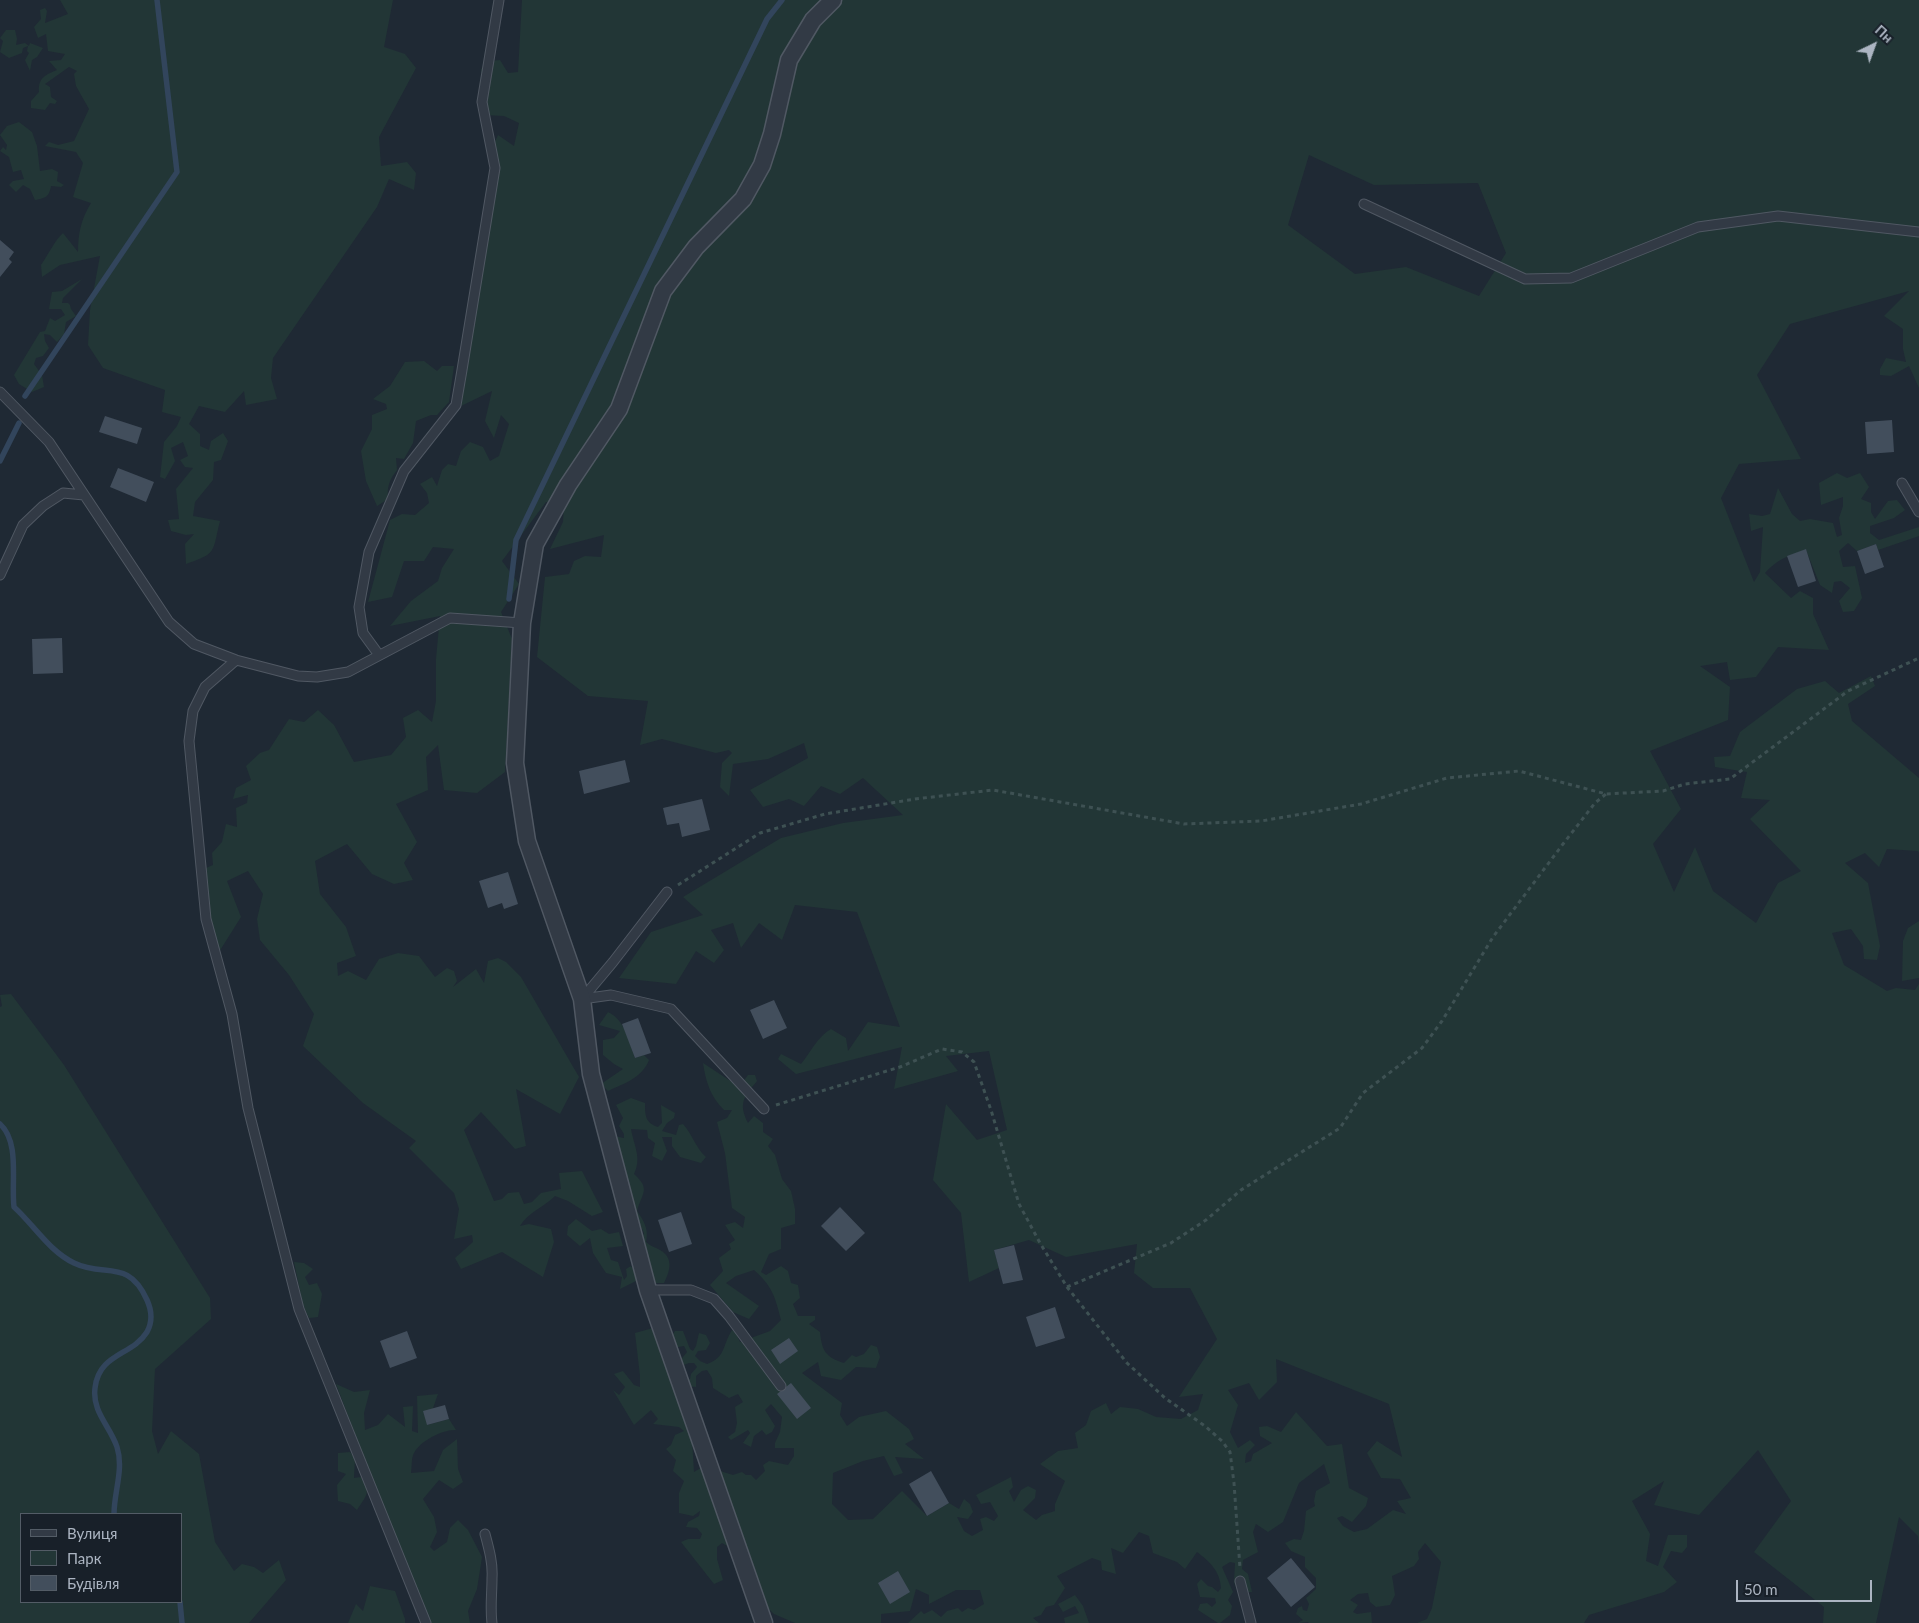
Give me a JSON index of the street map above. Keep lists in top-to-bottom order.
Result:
{
  "legend": ["Вулиця", "Парк", "Будівля"],
  "scale_bar": "50 m",
  "north": "top right"
}
